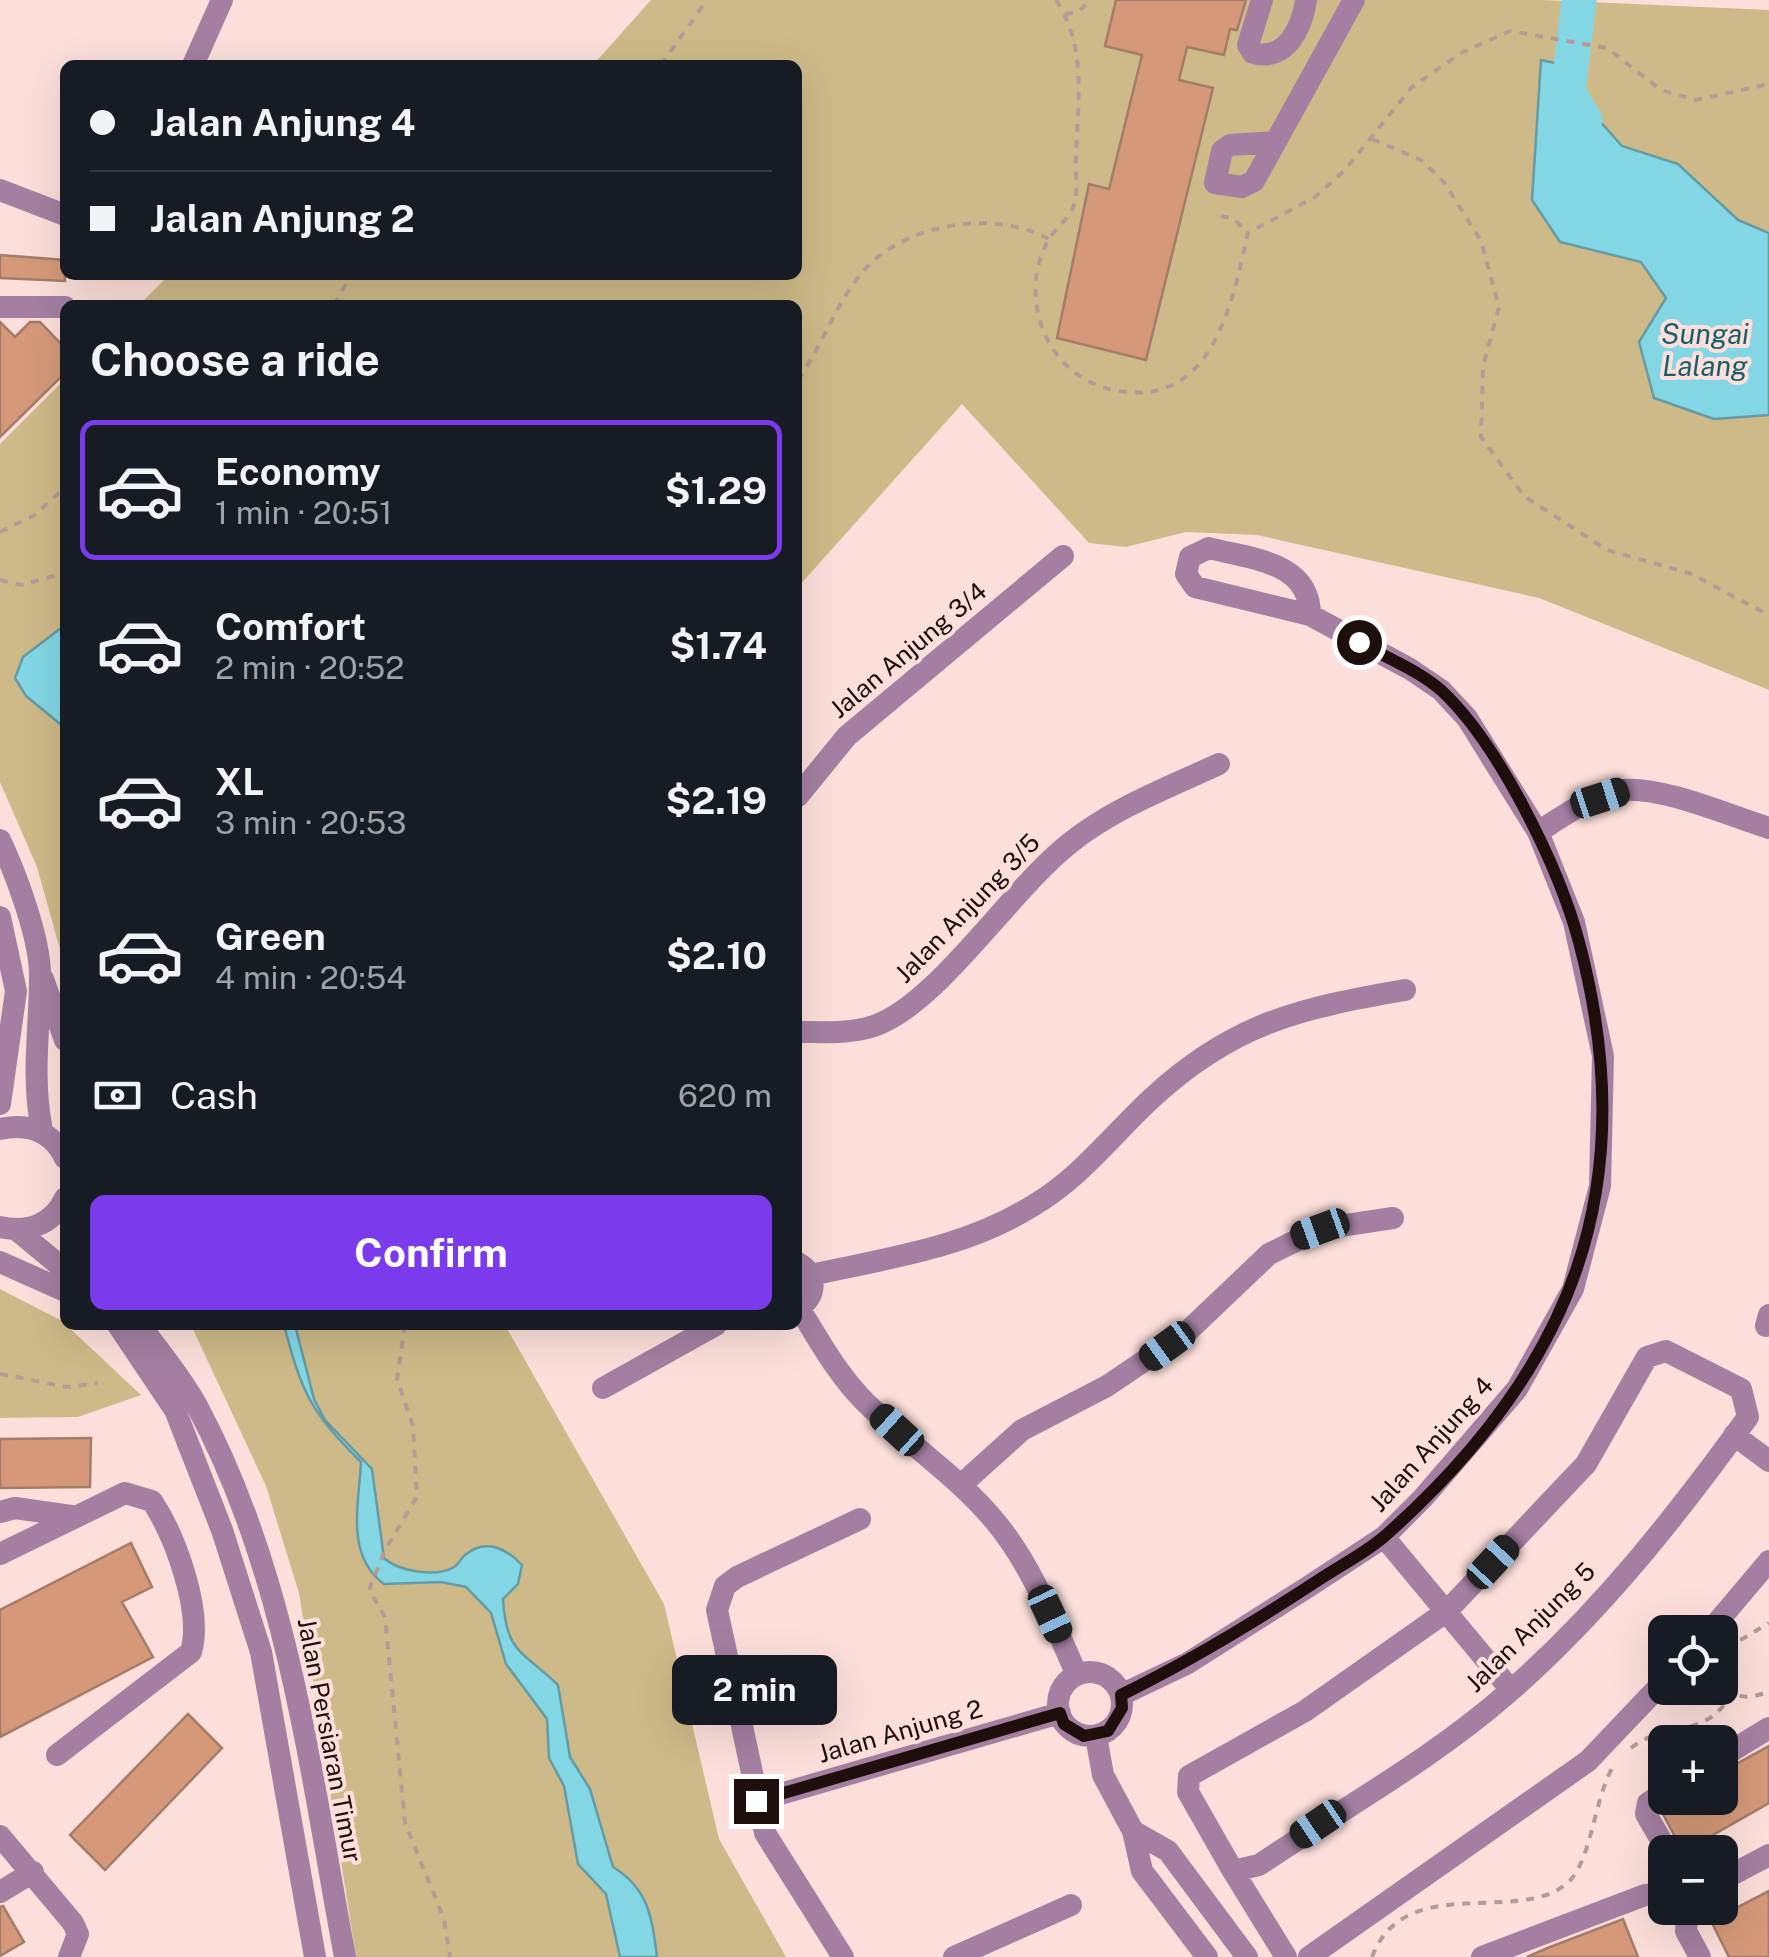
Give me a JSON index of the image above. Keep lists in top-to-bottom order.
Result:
{
  "streets": {
    "street": [
      "Jalan Anjung 3/4",
      "Jalan Anjung 3/5",
      "Jalan Anjung 4",
      "Jalan Anjung 5",
      "Jalan Anjung 2",
      "Jalan Persiaran Timur"
    ]
  },
  "crossings": [
    ["Jalan Anjung 4", "Jalan Anjung 2"]
  ],
  "water": ["Sungai Lalang"],
  "page": {
    "banner": ["Jalan Anjung 4", "Jalan Anjung 2"],
    "heading": "Choose a ride",
    "list": [
      {
        "name": "Economy",
        "note": "1 min · 20:51",
        "value": "$1.29"
      },
      {
        "name": "Comfort",
        "note": "2 min · 20:52",
        "value": "$1.74"
      },
      {
        "name": "XL",
        "note": "3 min · 20:53",
        "value": "$2.19"
      },
      {
        "name": "Green",
        "note": "4 min · 20:54",
        "value": "$2.10"
      }
    ],
    "pay": ["Cash", "620 m"],
    "buttons": "Confirm",
    "map_buttons": ["+", "−"],
    "bubble": "2 min"
  }
}
